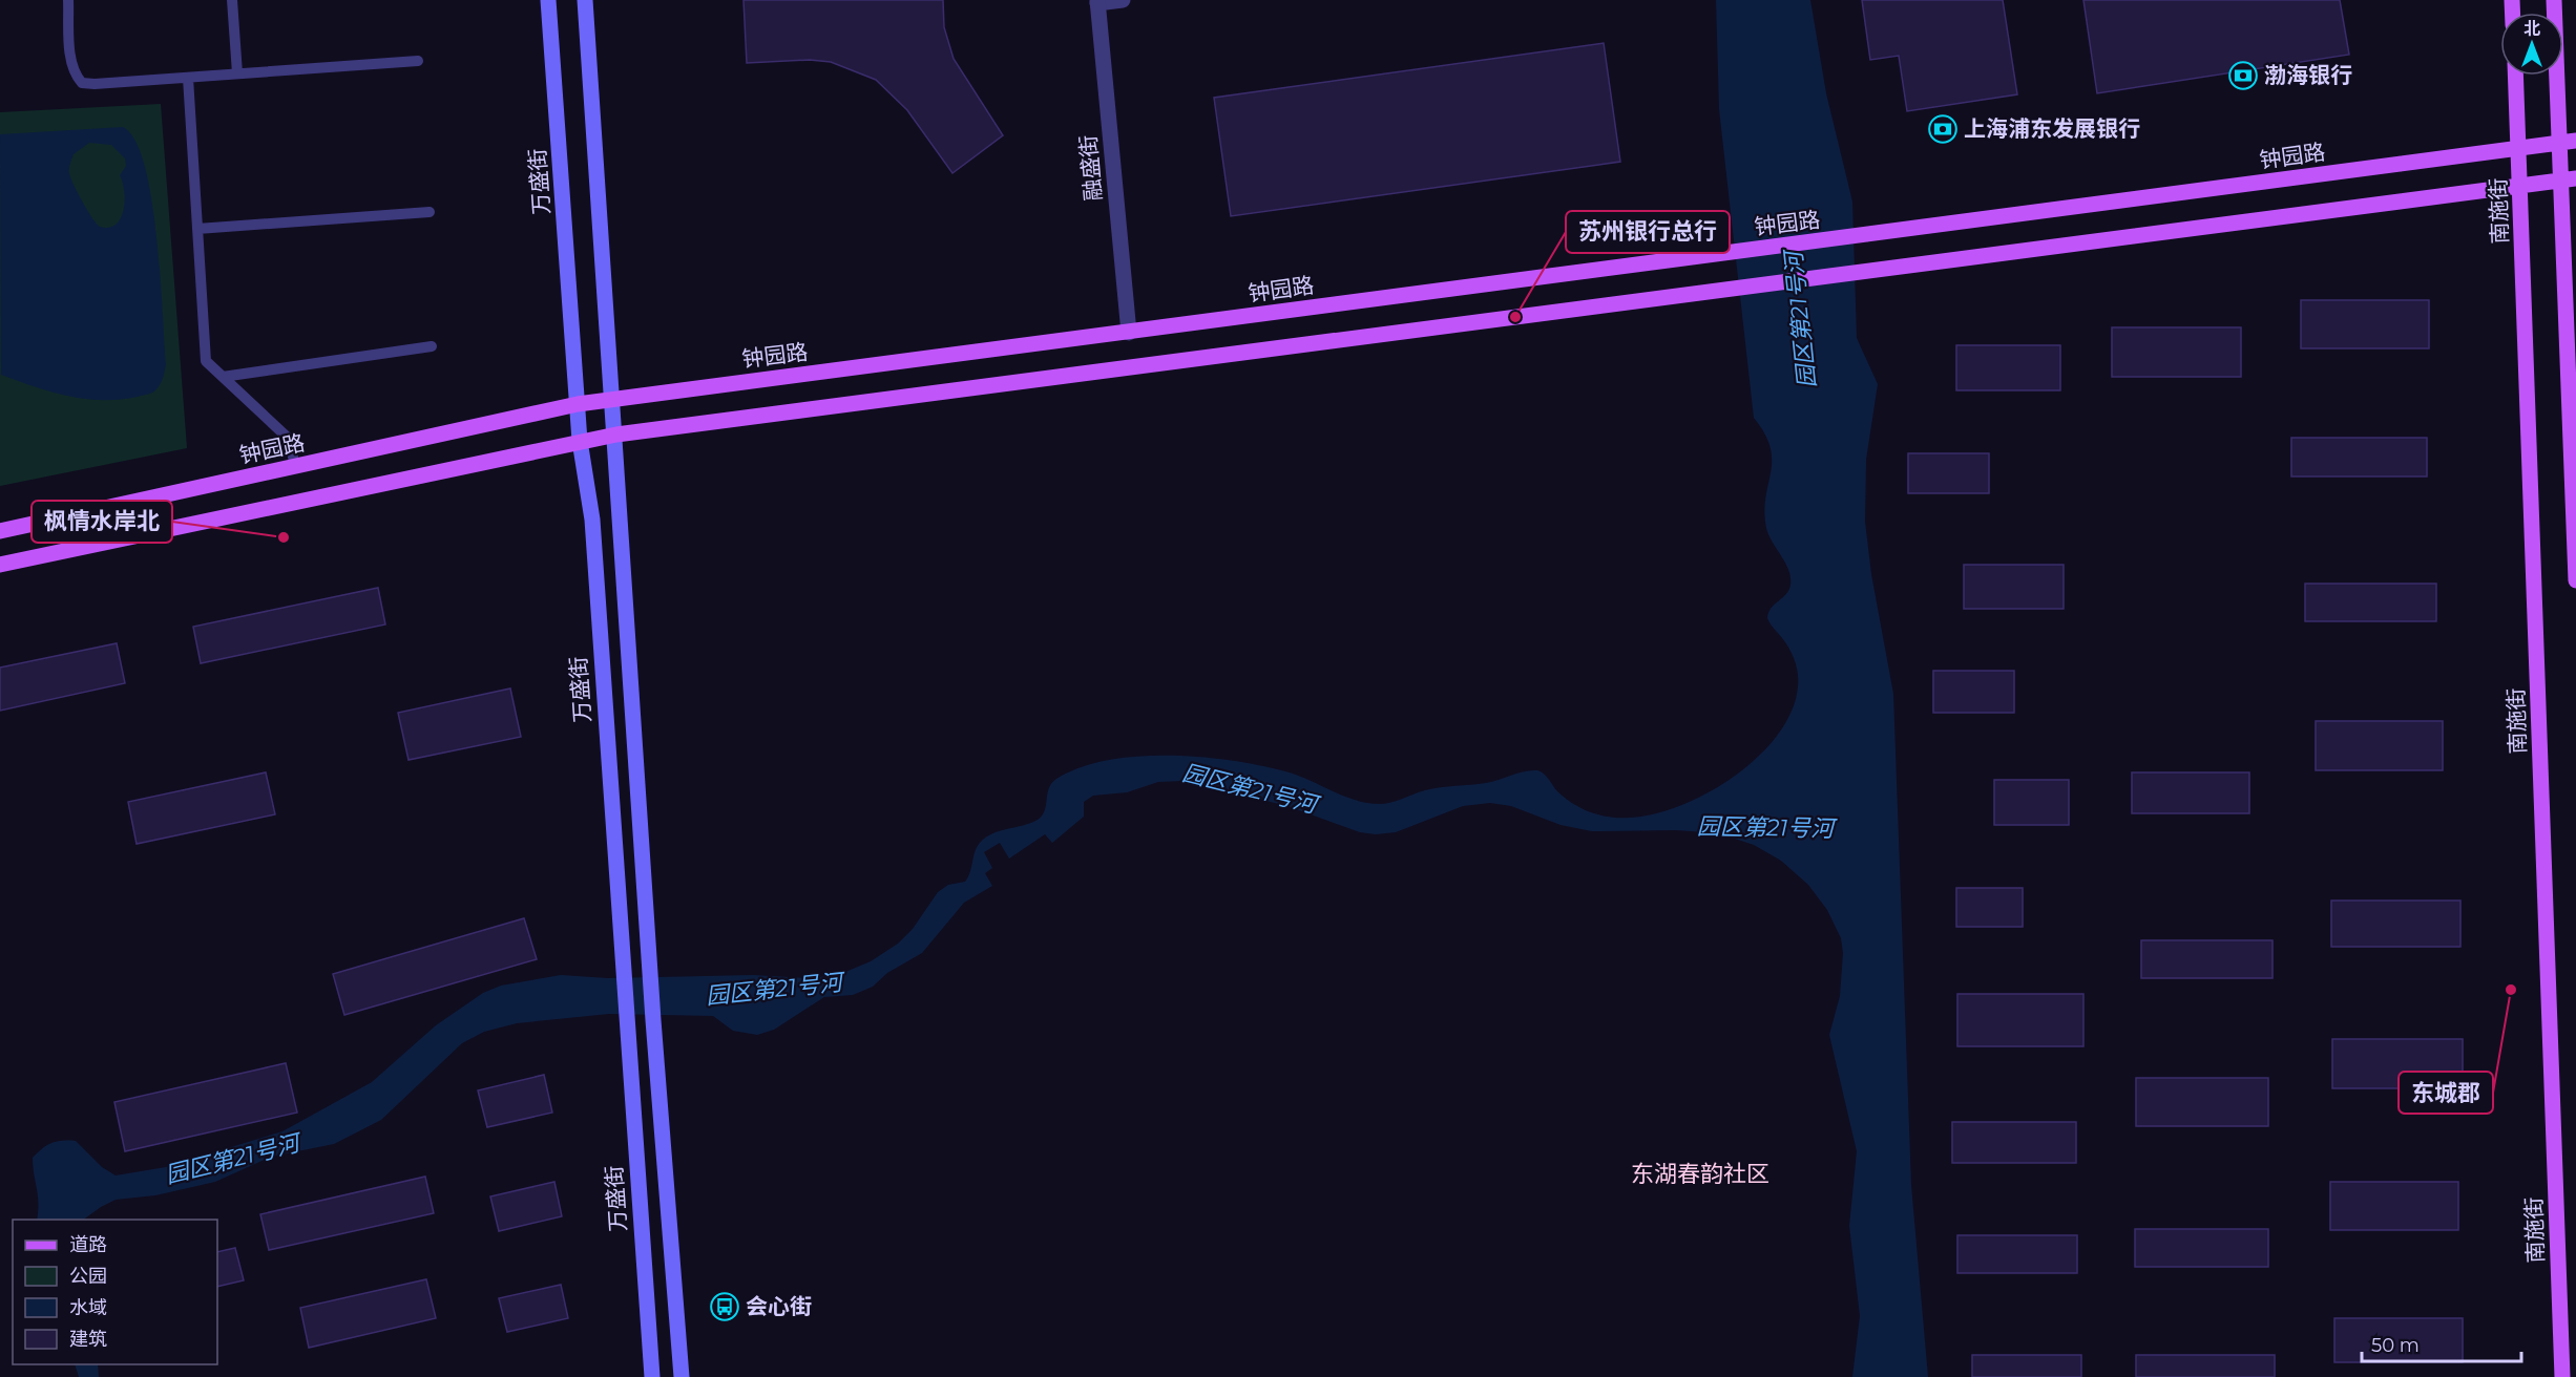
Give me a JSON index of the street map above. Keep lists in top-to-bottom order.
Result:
{
  "streets": {
    "main road": ["钟园路", "万盛街", "南施街"],
    "street": ["融盛街"]
  },
  "crossings": [
    ["钟园路", "融盛街"],
    ["钟园路", "万盛街"],
    ["钟园路", "南施街"]
  ],
  "districts": ["东湖春韵社区"],
  "water": ["园区第21号河"],
  "places": {
    "bank": ["渤海银行", "上海浦东发展银行"],
    "other": ["苏州银行总行", "枫情水岸北", "东城郡"],
    "bus stop": ["会心街"]
  },
  "legend": [
    "道路",
    "公园",
    "水域",
    "建筑"
  ],
  "scale_bar": "50 m",
  "north": "top"
}
